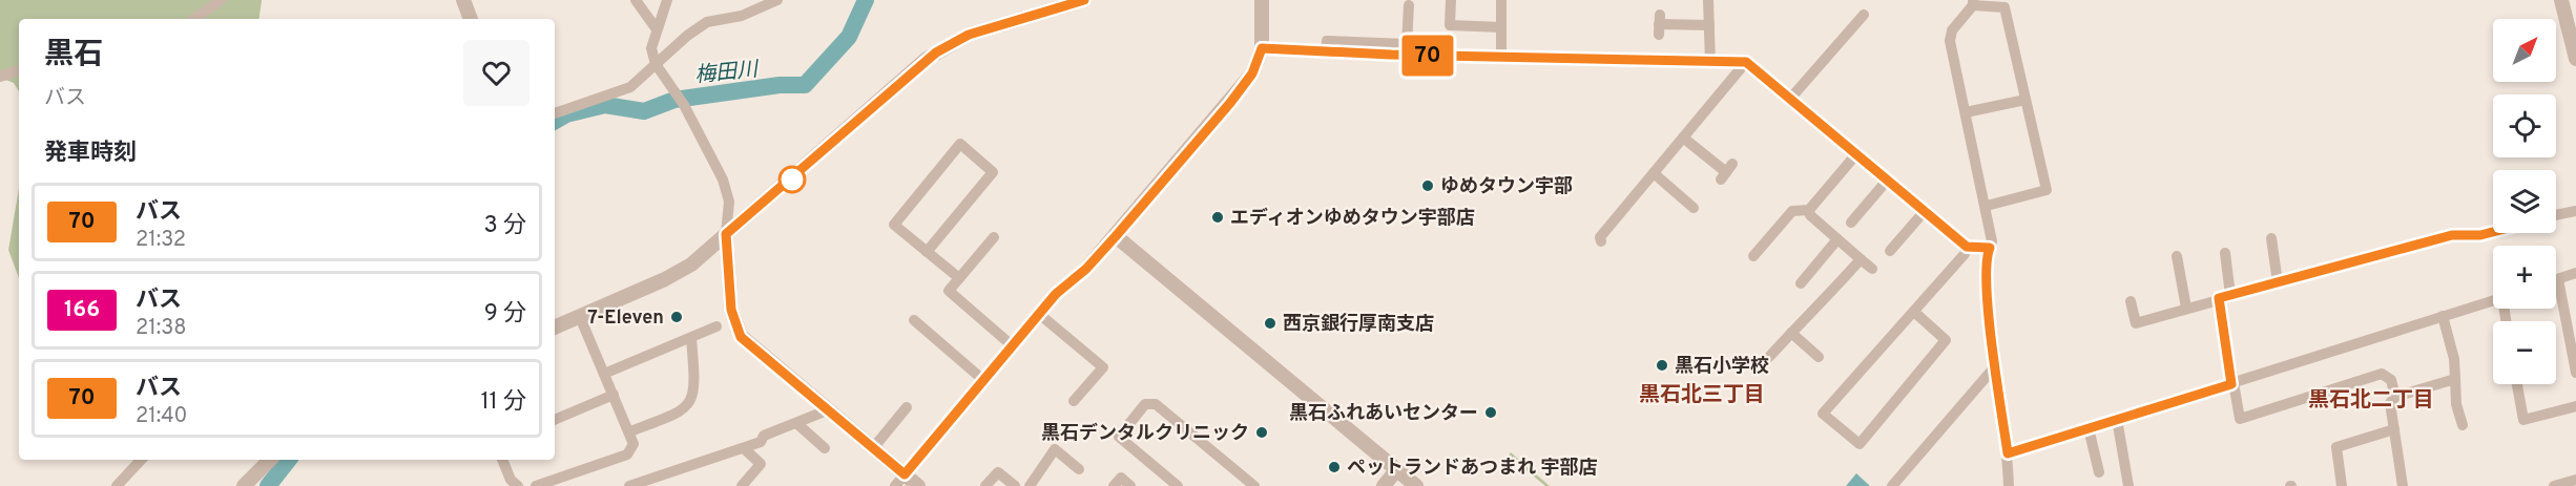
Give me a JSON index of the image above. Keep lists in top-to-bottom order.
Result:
{
  "districts": ["黒石北三丁目", "黒石北二丁目"],
  "water": ["梅田川"],
  "places": [
    "ゆめタウン宇部",
    "エディオンゆめタウン宇部店",
    "7-Eleven",
    "西京銀行厚南支店",
    "黒石小学校",
    "黒石ふれあいセンター",
    "黒石デンタルクリニック",
    "ペットランドあつまれ 宇部店"
  ],
  "lines": ["bus line 70"],
  "north": "top right",
  "page": {
    "on_map": "70",
    "map_buttons": ["+", "−"],
    "heading": [
      ["黒石", "バス"],
      "発車時刻"
    ],
    "list": [
      {
        "mark": "70",
        "name": "バス",
        "note": "21:32",
        "value": "3 分"
      },
      {
        "mark": "166",
        "name": "バス",
        "note": "21:38",
        "value": "9 分"
      },
      {
        "mark": "70",
        "name": "バス",
        "note": "21:40",
        "value": "11 分"
      }
    ]
  }
}
